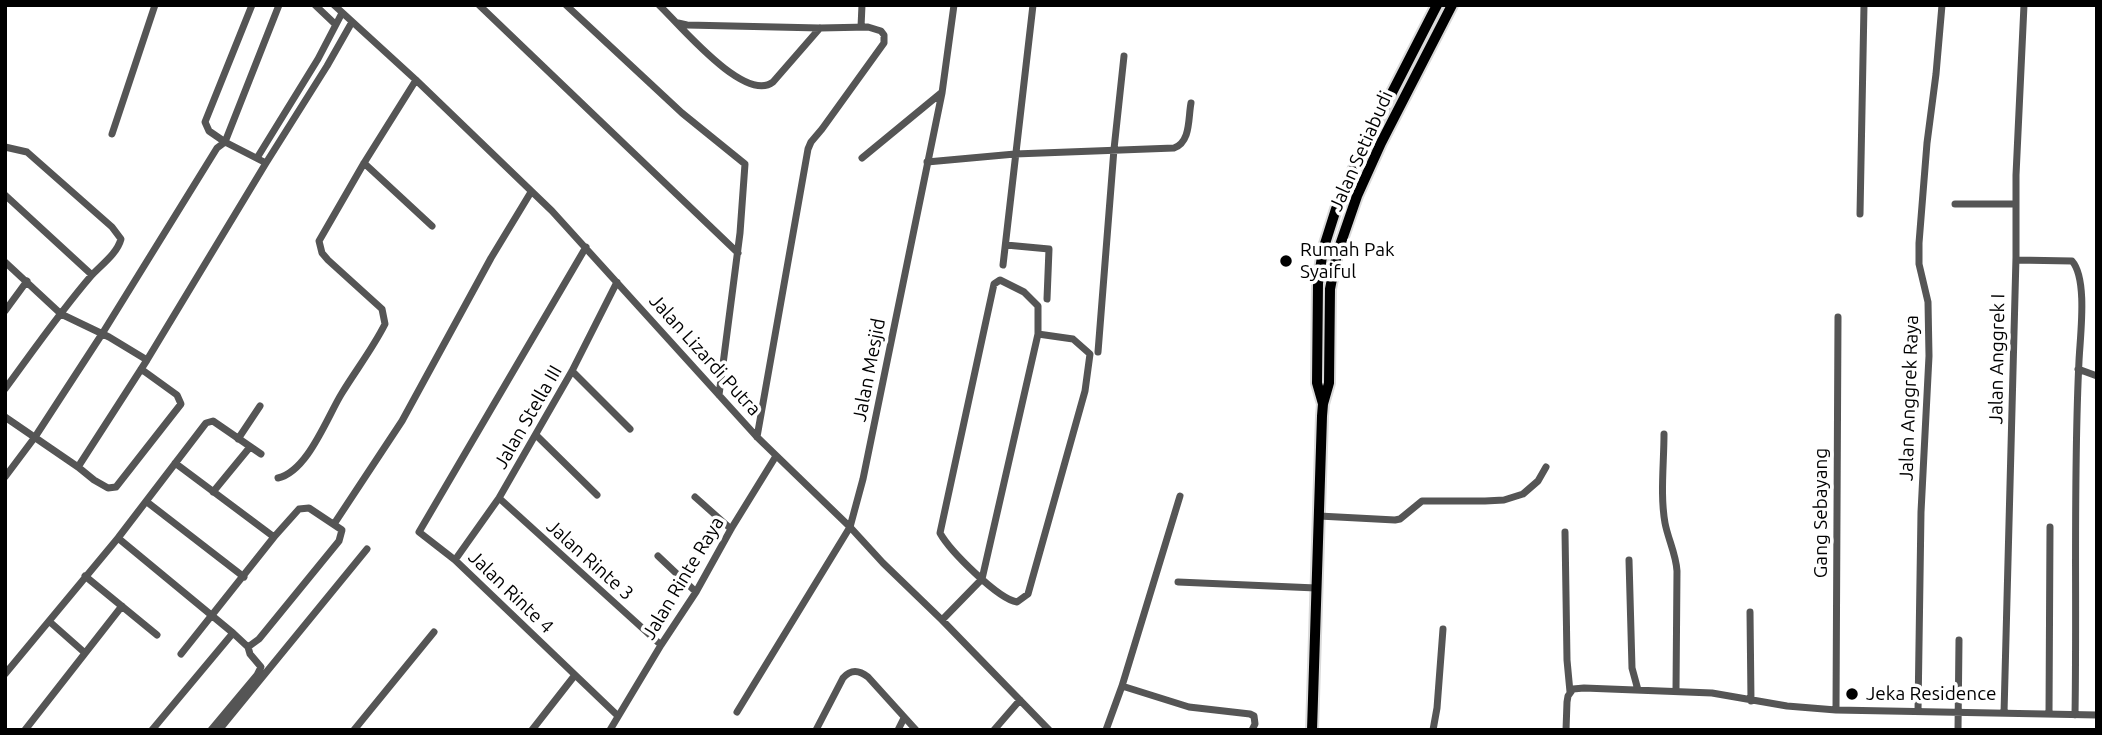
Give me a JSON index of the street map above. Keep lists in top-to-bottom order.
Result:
{
  "streets": {
    "main road": ["Jalan Setiabudi"],
    "street": [
      "Jalan Lizardi Putra",
      "Jalan Anggrek I",
      "Jalan Mesjid",
      "Jalan Anggrek Raya",
      "Jalan Stella III",
      "Gang Sebayang",
      "Jalan Rinte 3",
      "Jalan Rinte Raya",
      "Jalan Rinte 4"
    ]
  },
  "crossings": [
    ["Jalan Lizardi Putra", "Jalan Mesjid"],
    ["Jalan Lizardi Putra", "Jalan Stella III"],
    ["Jalan Lizardi Putra", "Jalan Rinte Raya"],
    ["Jalan Lizardi Putra", "Jalan Rinte 4"],
    ["Jalan Stella III", "Jalan Rinte 3"],
    ["Jalan Stella III", "Jalan Rinte 4"],
    ["Jalan Rinte 3", "Jalan Rinte Raya"],
    ["Jalan Rinte Raya", "Jalan Rinte 4"]
  ],
  "places": ["Rumah Pak Syaiful", "Jeka Residence"]
}
